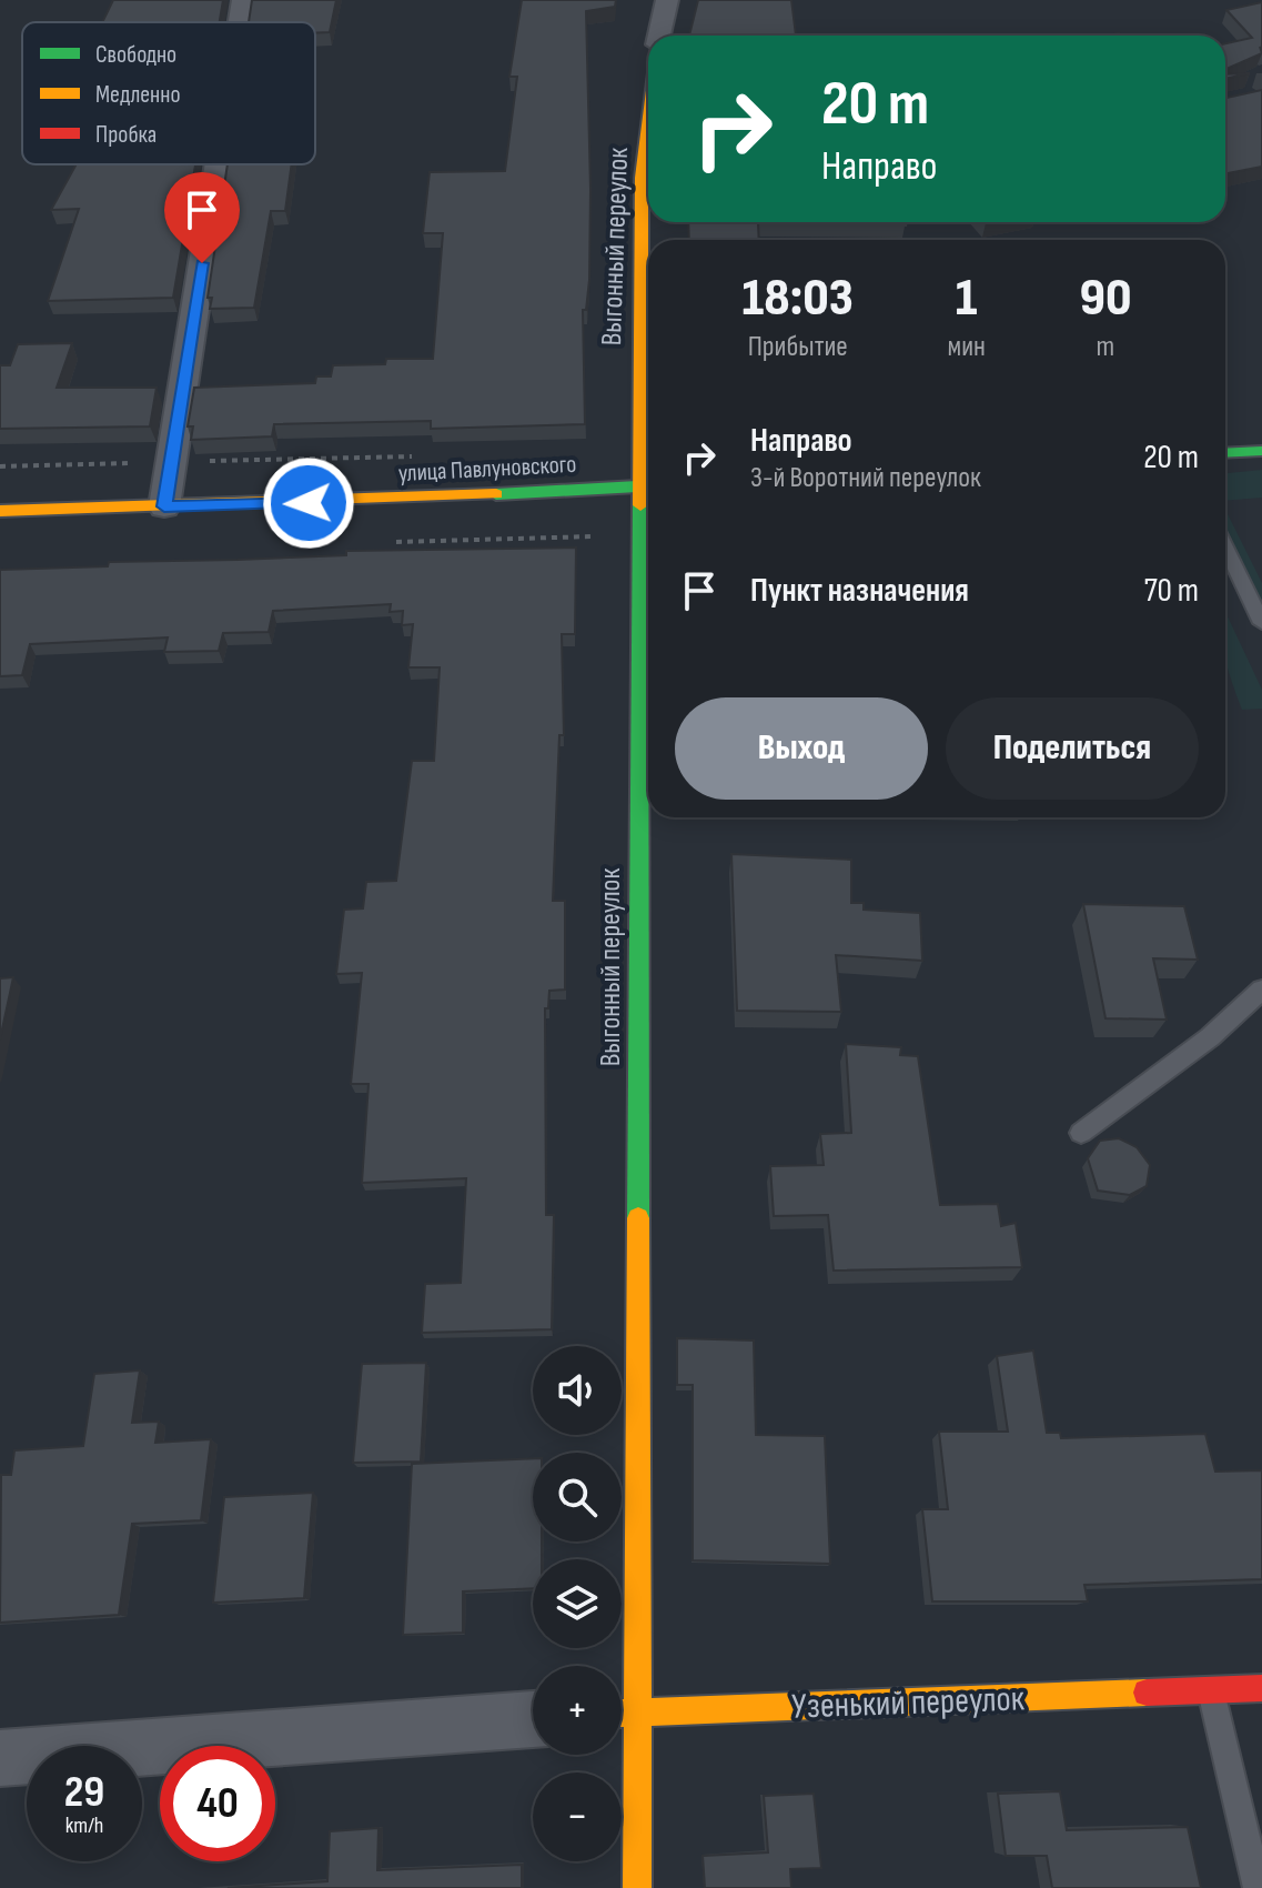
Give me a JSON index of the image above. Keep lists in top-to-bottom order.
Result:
{
  "streets": {
    "street": ["Выгонный переулок", "улица Павлуновского", "Узенький переулок"]
  },
  "crossings": [
    ["Выгонный переулок", "улица Павлуновского"],
    ["Выгонный переулок", "Узенький переулок"]
  ],
  "legend": ["Свободно", "Медленно", "Пробка"],
  "page": {
    "turn": ["20 m", "Направо"],
    "eta": [
      "18:03",
      "Прибытие",
      "1",
      "мин",
      "90",
      "m"
    ],
    "list": [
      {
        "name": "Направо",
        "note": "3-й Воротний переулок",
        "value": "20 m"
      },
      {
        "name": "Пункт назначения",
        "value": "70 m"
      }
    ],
    "buttons": ["Выход", "Поделиться"],
    "map_buttons": ["+", "−"],
    "speed": "29 km/h",
    "limit": "40"
  }
}
